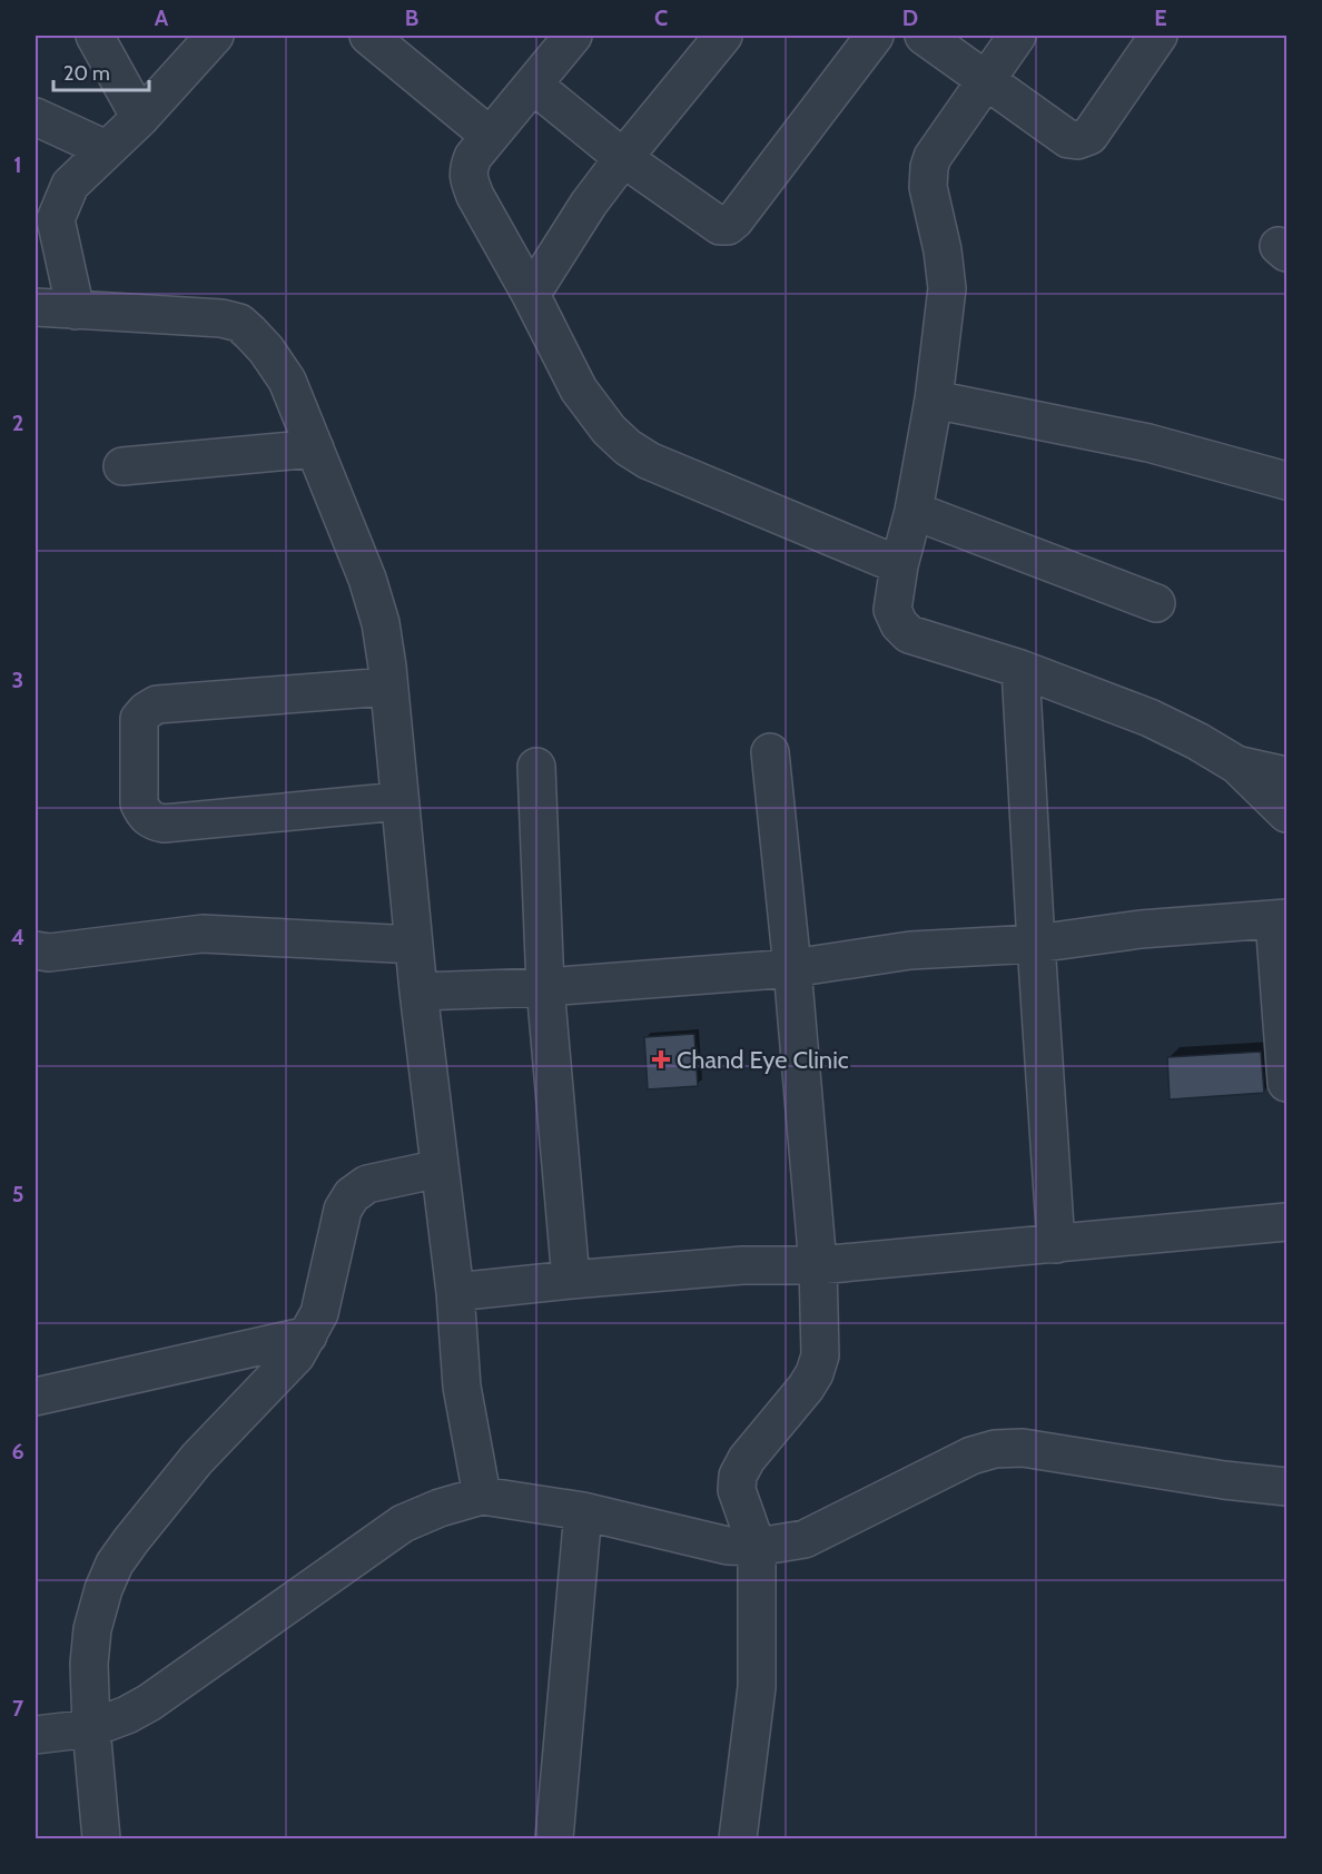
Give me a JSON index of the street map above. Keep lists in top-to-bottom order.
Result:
{
  "places": {
    "health": ["Chand Eye Clinic"]
  },
  "scale_bar": "20 m",
  "grid": {
    "columns": [
      "A",
      "B",
      "C",
      "D",
      "E"
    ],
    "rows": [
      "1",
      "2",
      "3",
      "4",
      "5",
      "6",
      "7"
    ]
  }
}
